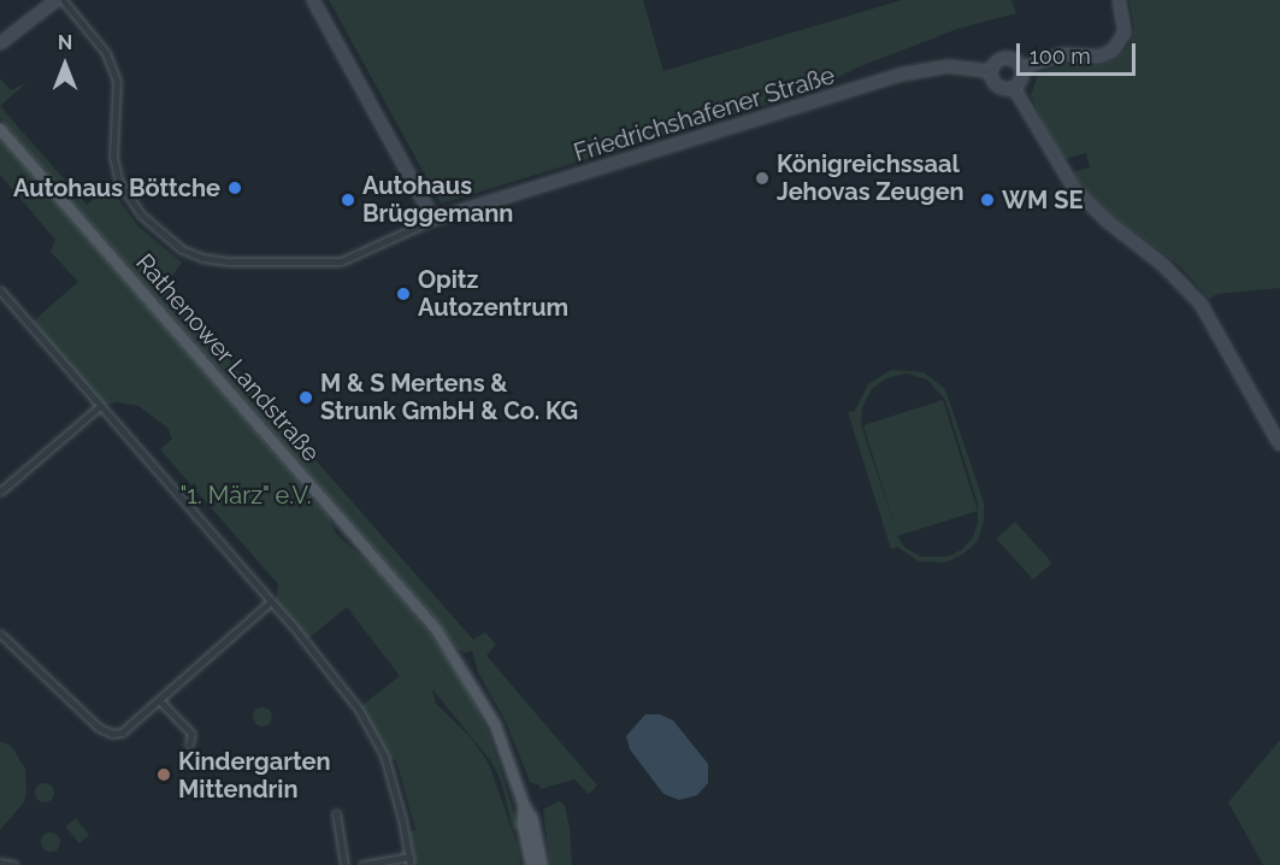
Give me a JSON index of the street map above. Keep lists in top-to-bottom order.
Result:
{
  "streets": {
    "main road": ["Rathenower Landstraße"],
    "street": ["Friedrichshafener Straße"]
  },
  "parks": ["\"1. März\" e.V."],
  "places": [
    "Königreichssaal Jehovas Zeugen",
    "Autohaus Böttche",
    "Autohaus Brüggemann",
    "WM SE",
    "Opitz Autozentrum",
    "M & S Mertens & Strunk GmbH & Co. KG",
    "Kindergarten Mittendrin"
  ],
  "scale_bar": "100 m",
  "north": "top"
}
